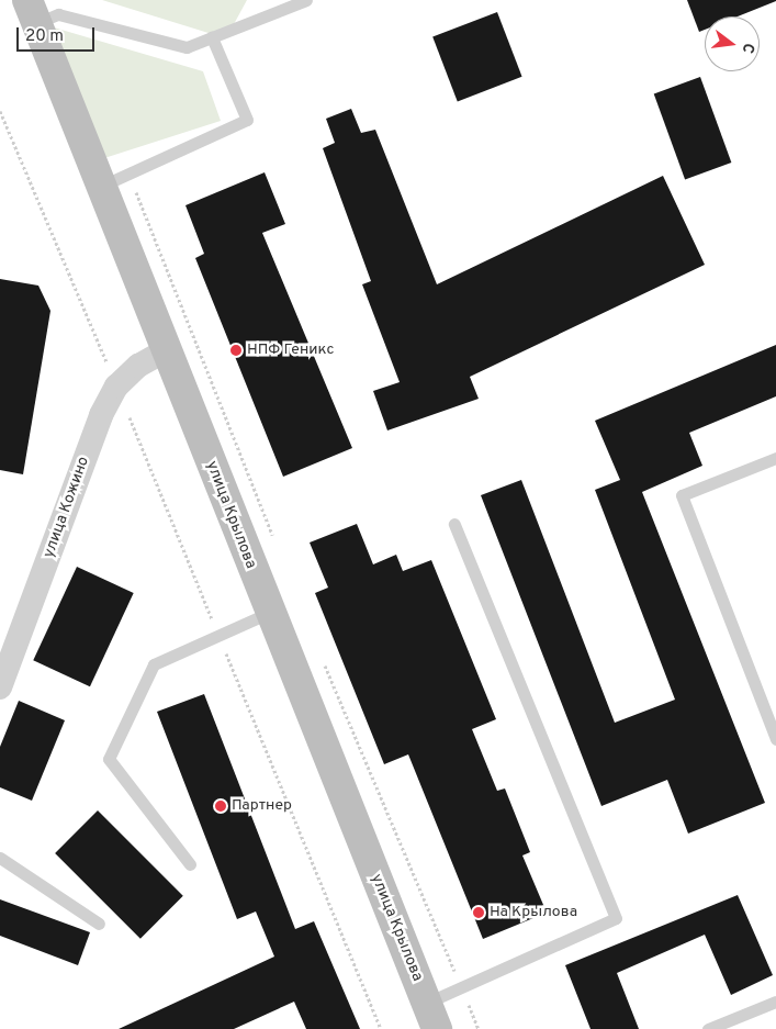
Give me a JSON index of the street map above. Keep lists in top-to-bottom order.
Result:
{
  "streets": {
    "main road": ["улица Крылова"],
    "street": ["улица Кожино"]
  },
  "crossings": [
    ["улица Кожино", "улица Крылова"]
  ],
  "places": ["НПФ Геникс", "Партнер", "На Крылова"],
  "scale_bar": "20 m",
  "north": "right"
}
